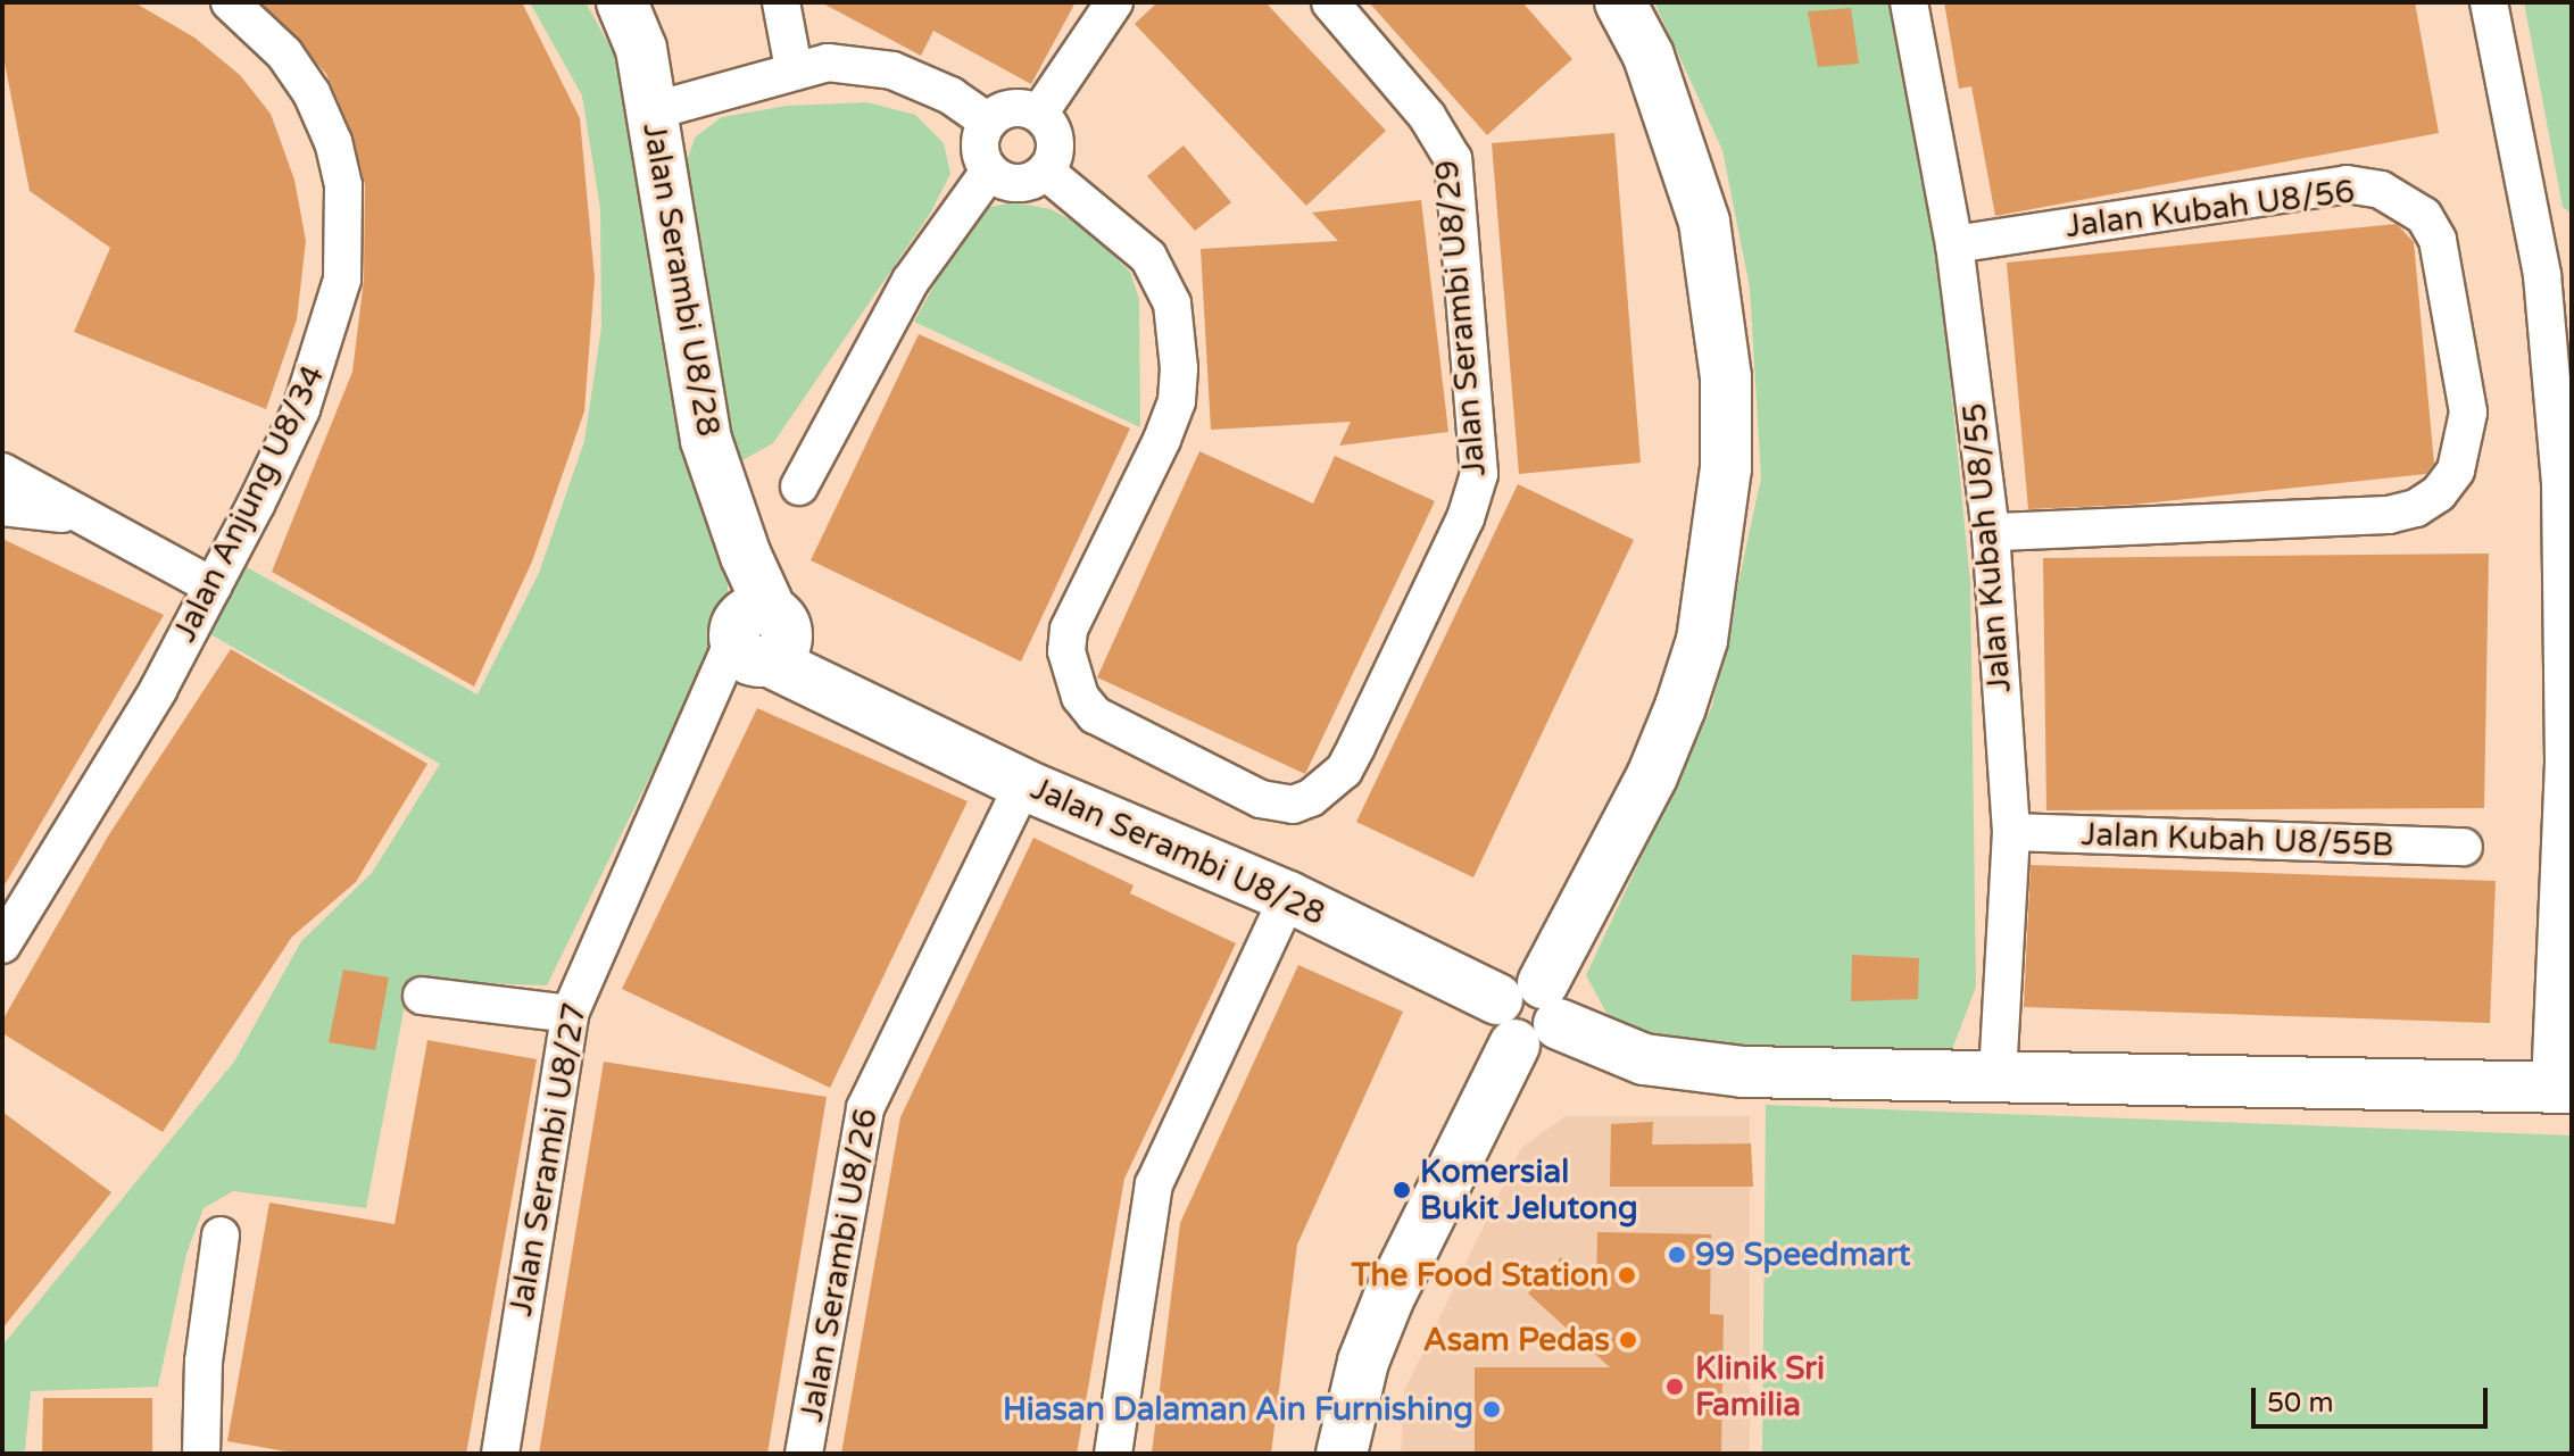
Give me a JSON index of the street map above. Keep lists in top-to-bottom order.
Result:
{
  "streets": {
    "street": [
      "Jalan Kubah U8/56",
      "Jalan Serambi U8/28",
      "Jalan Serambi U8/29",
      "Jalan Anjung U8/34",
      "Jalan Kubah U8/55",
      "Jalan Kubah U8/55B",
      "Jalan Serambi U8/27",
      "Jalan Serambi U8/26"
    ]
  },
  "crossings": [
    ["Jalan Kubah U8/56", "Jalan Kubah U8/55"],
    ["Jalan Serambi U8/28", "Jalan Kubah U8/55"],
    ["Jalan Serambi U8/28", "Jalan Serambi U8/27"],
    ["Jalan Serambi U8/28", "Jalan Serambi U8/26"],
    ["Jalan Kubah U8/55", "Jalan Kubah U8/55B"]
  ],
  "places": [
    "Komersial Bukit Jelutong",
    "99 Speedmart",
    "The Food Station",
    "Asam Pedas",
    "Klinik Sri Familia",
    "Hiasan Dalaman Ain Furnishing"
  ],
  "scale_bar": "50 m"
}
